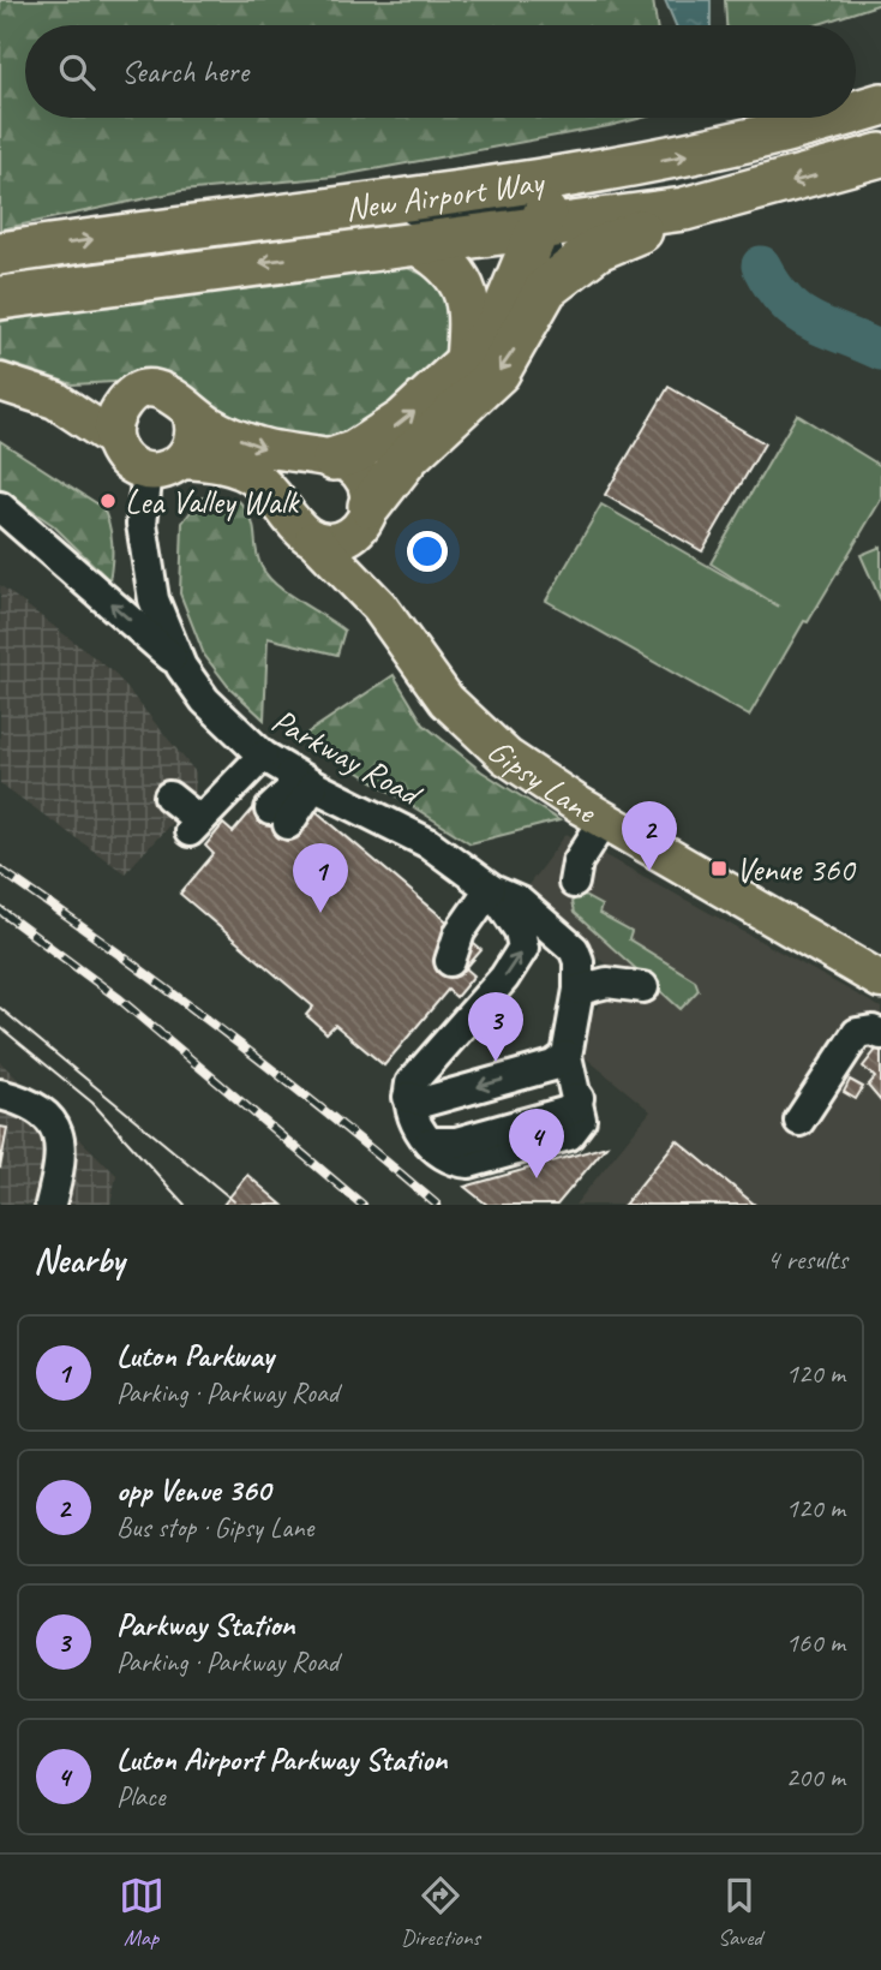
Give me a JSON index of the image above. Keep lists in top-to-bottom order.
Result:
{
  "streets": {
    "highway": ["New Airport Way"],
    "main road": ["Gipsy Lane"],
    "street": ["Parkway Road"]
  },
  "places": {
    "other": ["Lea Valley Walk"],
    "transit": ["Venue 360"]
  },
  "page": {
    "search": "Search here",
    "pins": [
      "2",
      "1",
      "3",
      "4"
    ],
    "heading": ["Nearby", "4 results"],
    "list": [
      {
        "mark": "1",
        "name": "Luton Parkway",
        "note": "Parking · Parkway Road",
        "value": "120 m"
      },
      {
        "mark": "2",
        "name": "opp Venue 360",
        "note": "Bus stop · Gipsy Lane",
        "value": "120 m"
      },
      {
        "mark": "3",
        "name": "Parkway Station",
        "note": "Parking · Parkway Road",
        "value": "160 m"
      },
      {
        "mark": "4",
        "name": "Luton Airport Parkway Station",
        "note": "Place",
        "value": "200 m"
      }
    ],
    "nav": ["Map", "Directions", "Saved"]
  }
}
